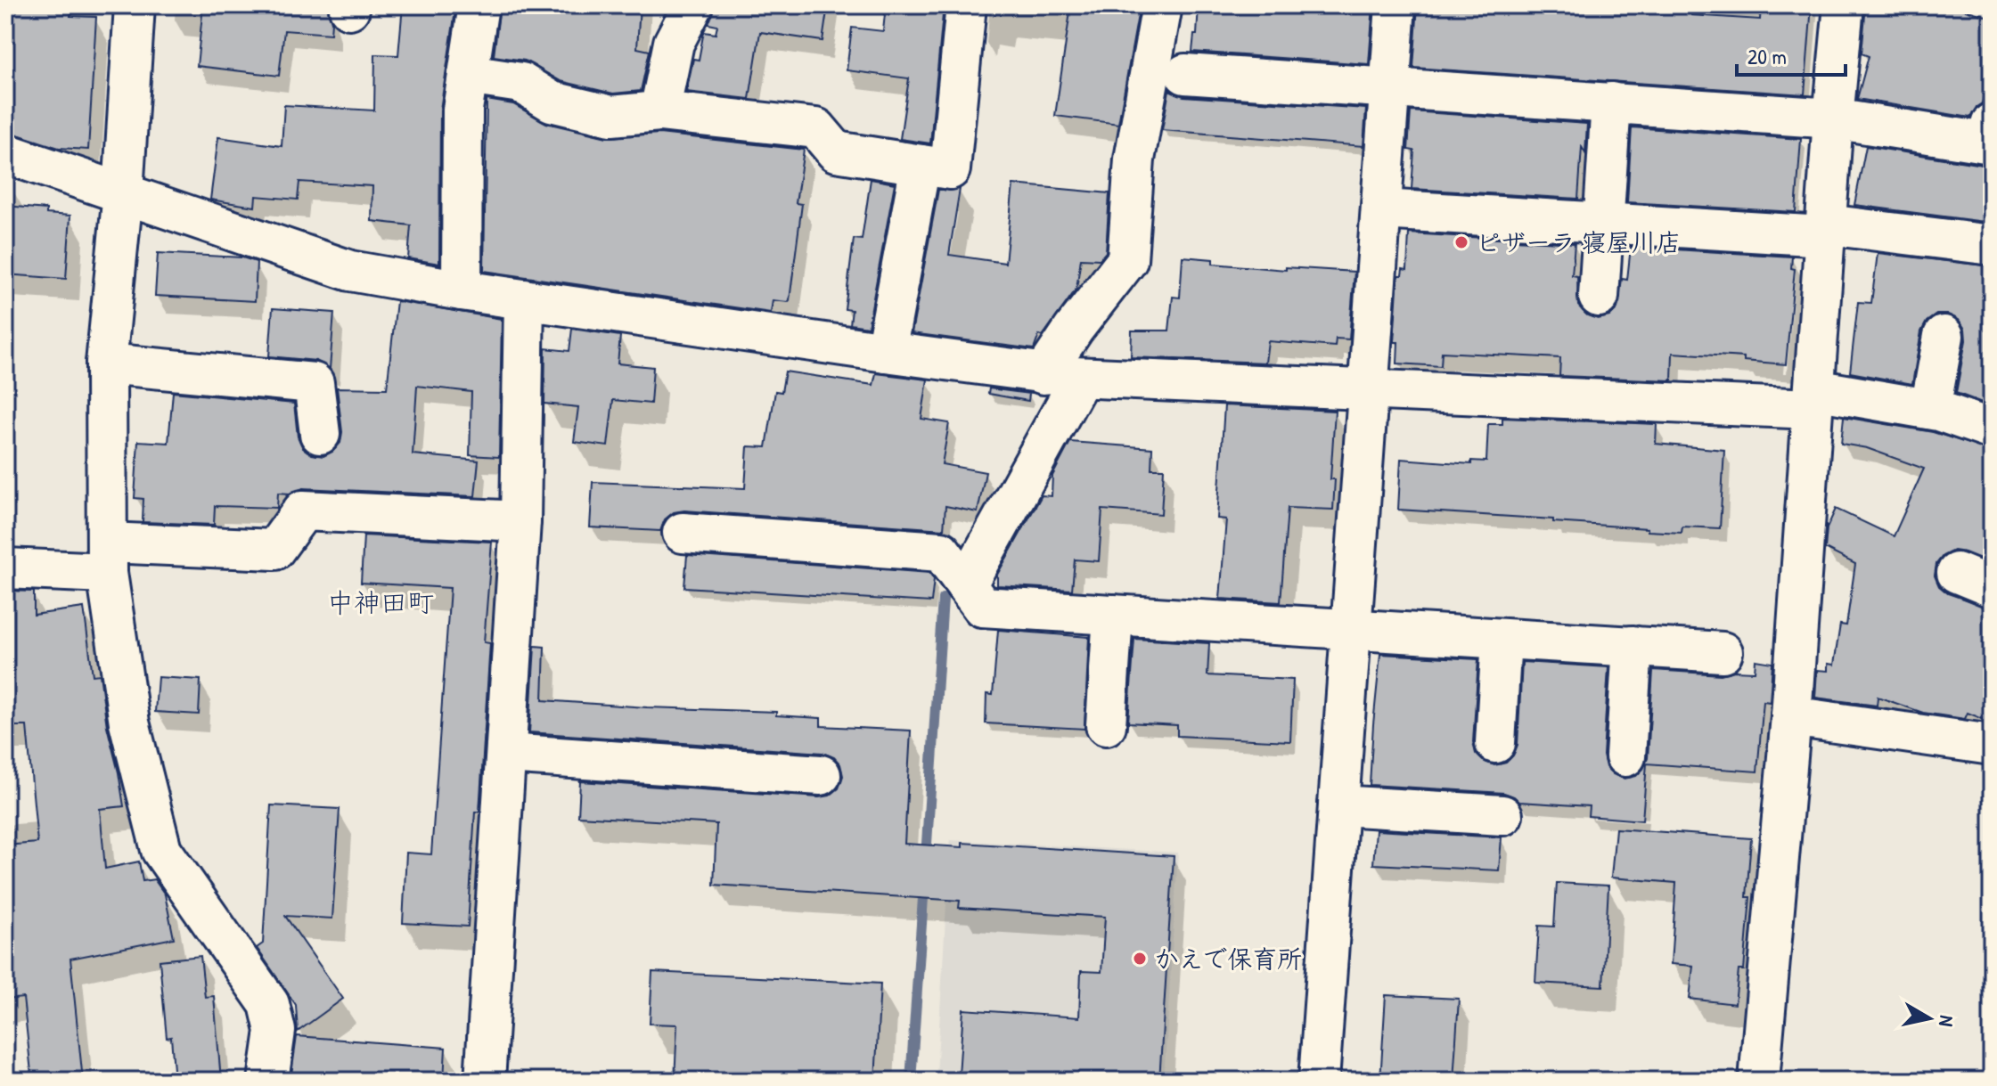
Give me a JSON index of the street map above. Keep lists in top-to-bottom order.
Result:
{
  "districts": ["中神田町"],
  "places": ["ピザーラ 寝屋川店", "かえで保育所"],
  "scale_bar": "20 m",
  "north": "right"
}
